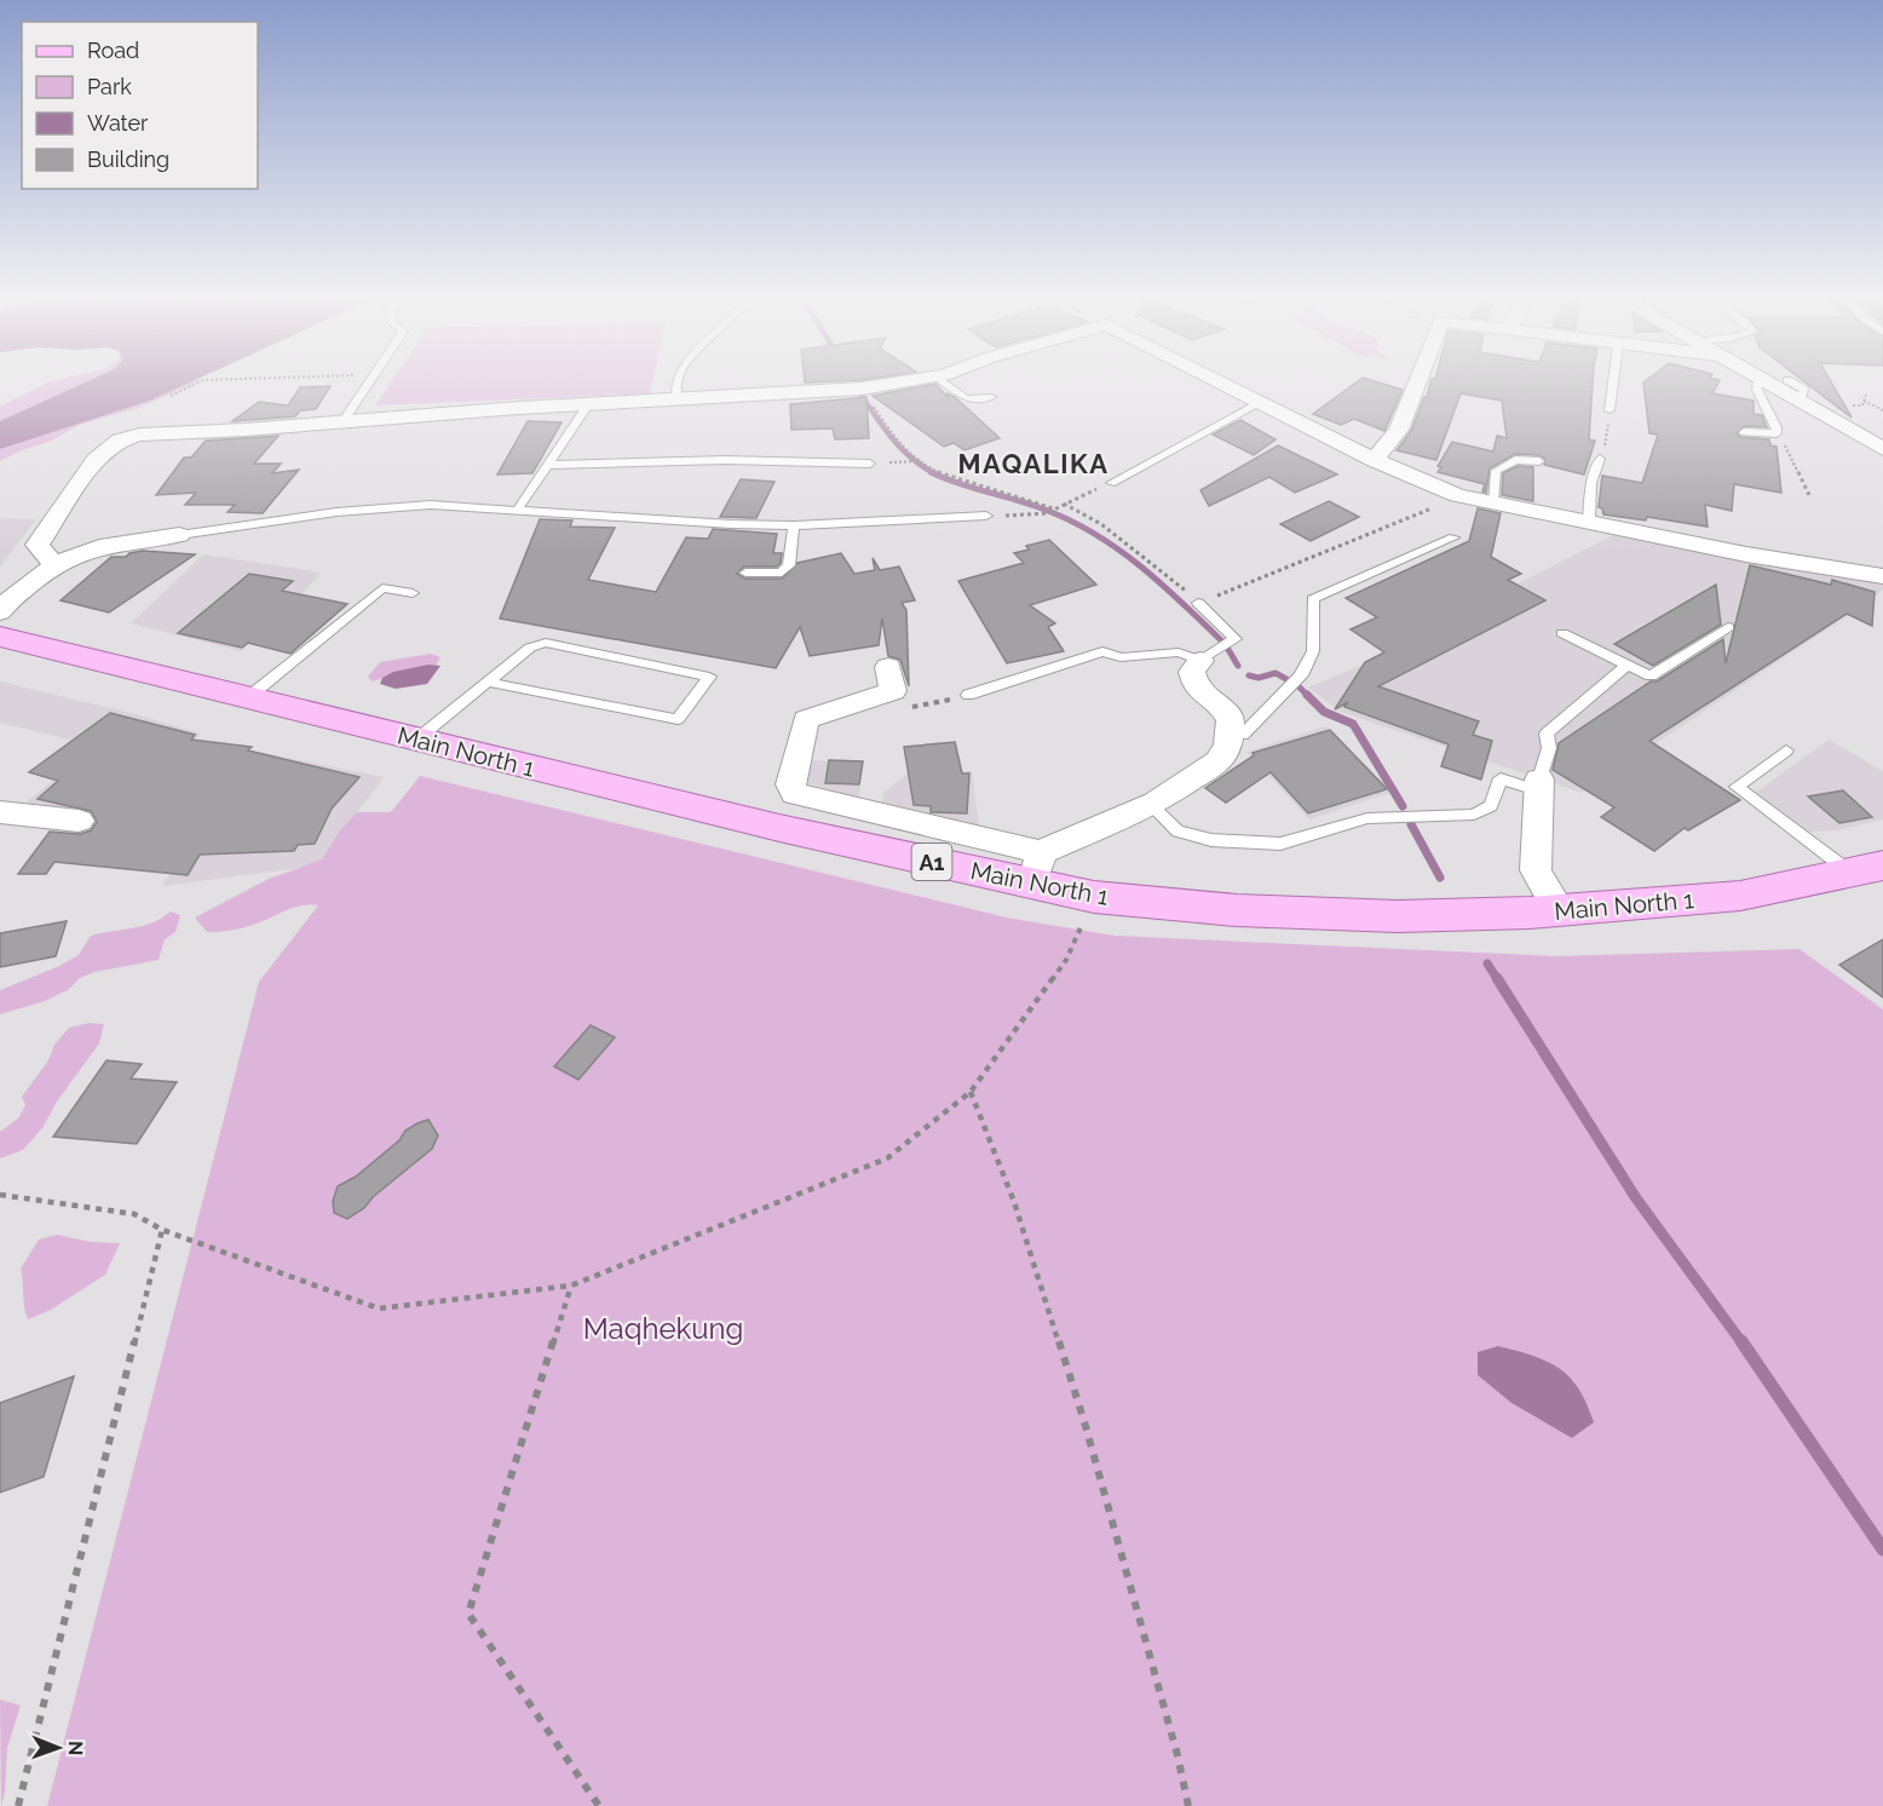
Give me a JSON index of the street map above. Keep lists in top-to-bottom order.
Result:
{
  "streets": {
    "main road": ["Main North 1", "A1"]
  },
  "districts": ["MAQALIKA"],
  "parks": ["Maqhekung"],
  "legend": [
    "Road",
    "Park",
    "Water",
    "Building"
  ],
  "north": "right"
}
